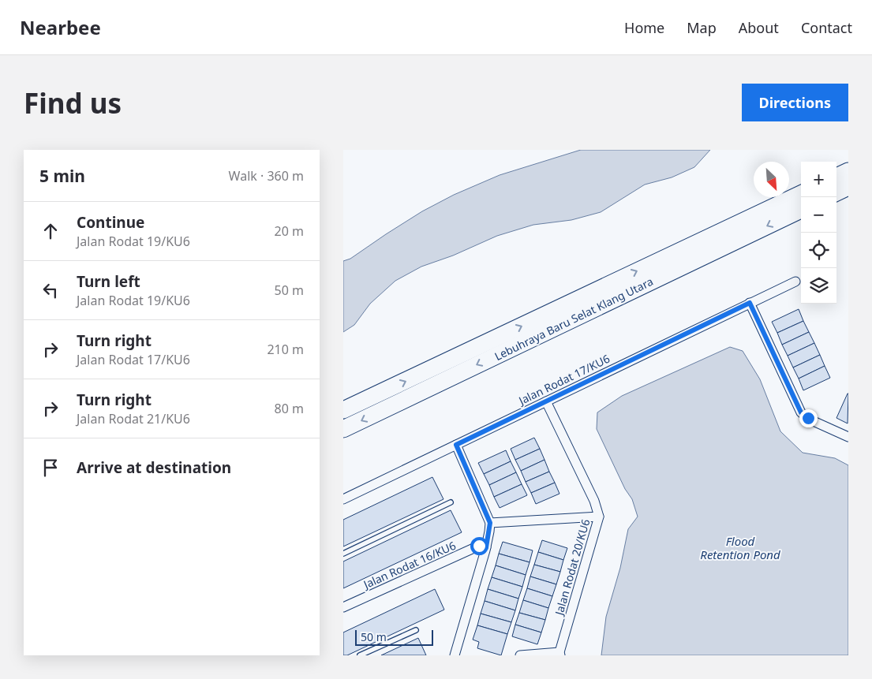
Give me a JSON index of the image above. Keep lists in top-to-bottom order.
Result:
{
  "streets": {
    "highway": ["Lebuhraya Baru Selat Klang Utara"],
    "street": ["Jalan Rodat 17/KU6", "Jalan Rodat 16/KU6", "Jalan Rodat 20/KU6"]
  },
  "crossings": [
    ["Jalan Rodat 17/KU6", "Jalan Rodat 20/KU6"]
  ],
  "water": ["Flood Retention Pond"],
  "scale_bar": "50 m",
  "north": "bottom right",
  "page": {
    "header": "Nearbee",
    "nav": [
      "Home",
      "Map",
      "About",
      "Contact"
    ],
    "buttons": "Directions",
    "title": "Find us",
    "heading": ["5 min", "Walk · 360 m"],
    "map_buttons": ["+", "−"],
    "list": [
      ["Continue", "Jalan Rodat 19/KU6", "20 m"],
      ["Turn left", "Jalan Rodat 19/KU6", "50 m"],
      ["Turn right", "Jalan Rodat 17/KU6", "210 m"],
      ["Turn right", "Jalan Rodat 21/KU6", "80 m"],
      "Arrive at destination"
    ],
    "scale": "50 m"
  }
}
